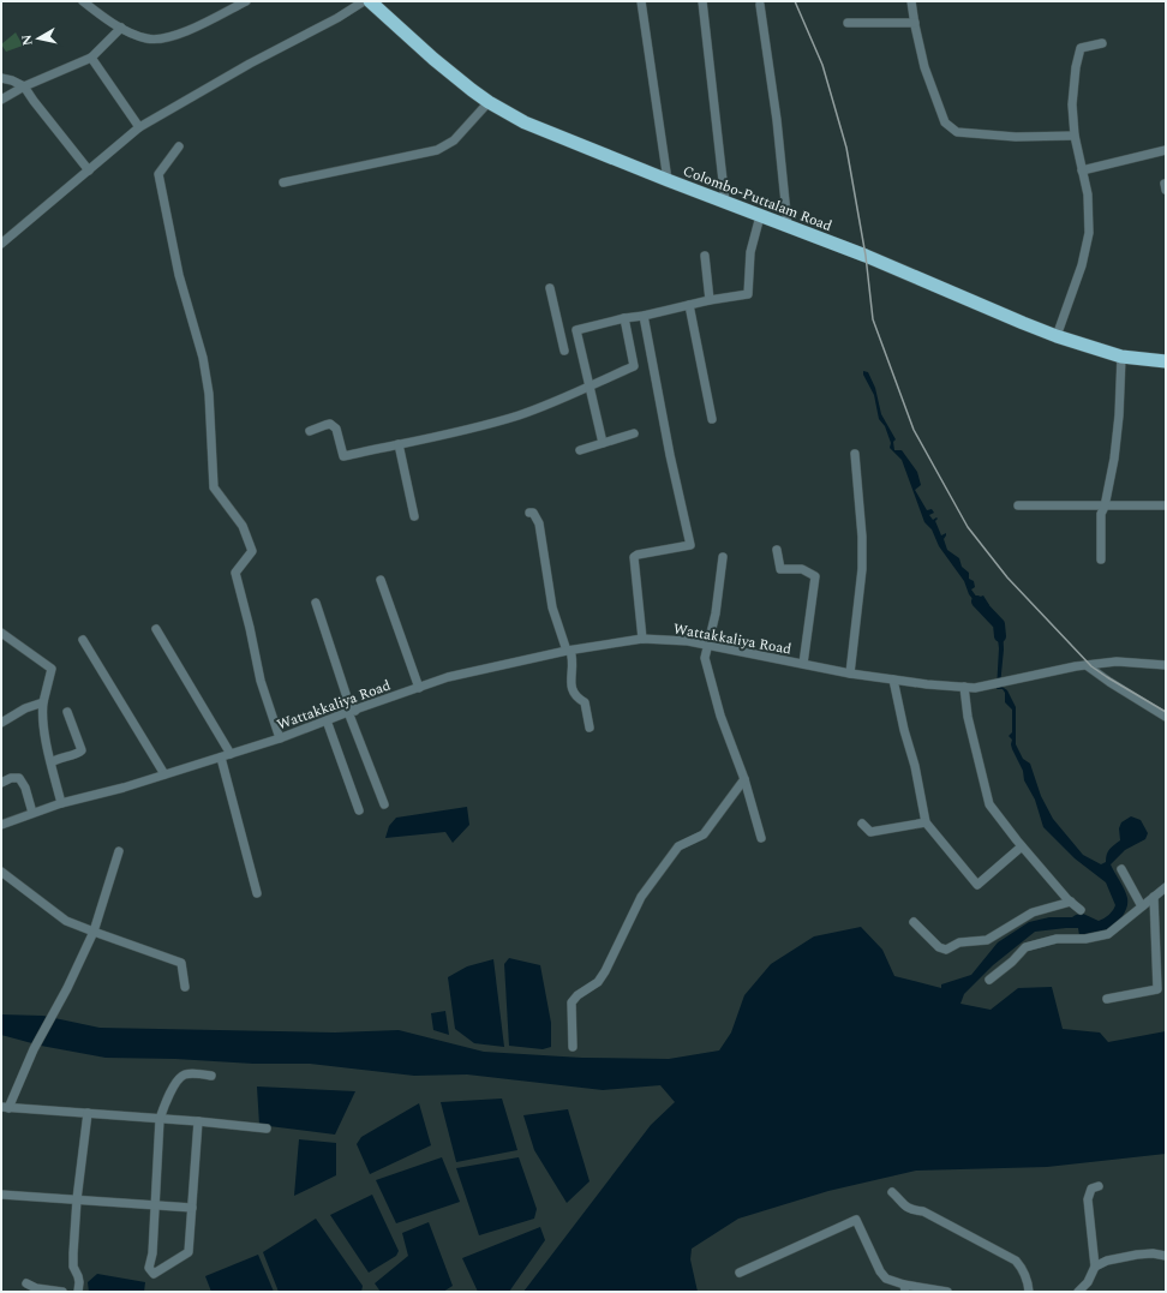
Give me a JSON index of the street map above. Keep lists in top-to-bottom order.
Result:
{
  "streets": {
    "highway": ["Colombo-Puttalam Road"],
    "street": ["Wattakkaliya Road"]
  },
  "north": "left"
}
